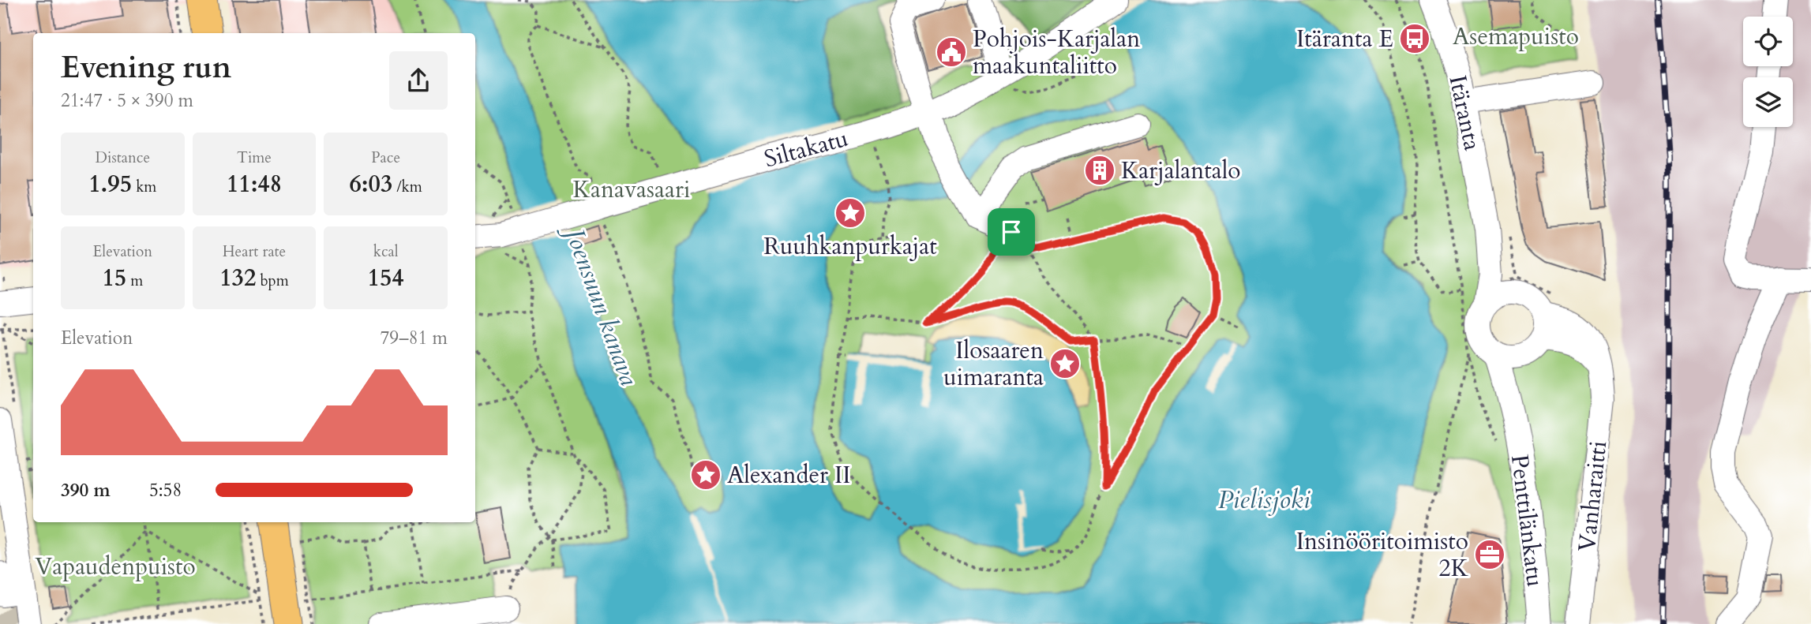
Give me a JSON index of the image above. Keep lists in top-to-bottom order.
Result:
{
  "streets": {
    "street": [
      "Itäranta",
      "Siltakatu",
      "Vanharaitti",
      "Penttilänkatu"
    ]
  },
  "crossings": [
    ["Itäranta", "Vanharaitti"],
    ["Itäranta", "Penttilänkatu"],
    ["Vanharaitti", "Penttilänkatu"]
  ],
  "water": ["Joensuun kanava", "Pielisjoki"],
  "parks": ["Asemapuisto", "Kanavasaari", "Vapaudenpuisto"],
  "places": {
    "bus stop": ["Itäranta E"],
    "public building": ["Pohjois-Karjalan maakuntaliitto"],
    "building": ["Karjalantalo"],
    "place": ["Ruuhkanpurkajat", "Ilosaaren uimaranta", "Alexander II"],
    "office": ["Insinööritoimisto 2K"]
  },
  "page": {
    "heading": ["Evening run", "21:47 · 5 × 390 m"],
    "stats": [
      ["Distance", "1.95 km"],
      ["Time", "11:48"],
      ["Pace", "6:03 /km"],
      ["Elevation", "15 m"],
      ["Heart rate", "132 bpm"],
      ["kcal", "154"]
    ],
    "chart": ["Elevation", "79–81 m"],
    "list": [
      {
        "name": "390 m",
        "note": "5:58"
      }
    ]
  }
}
